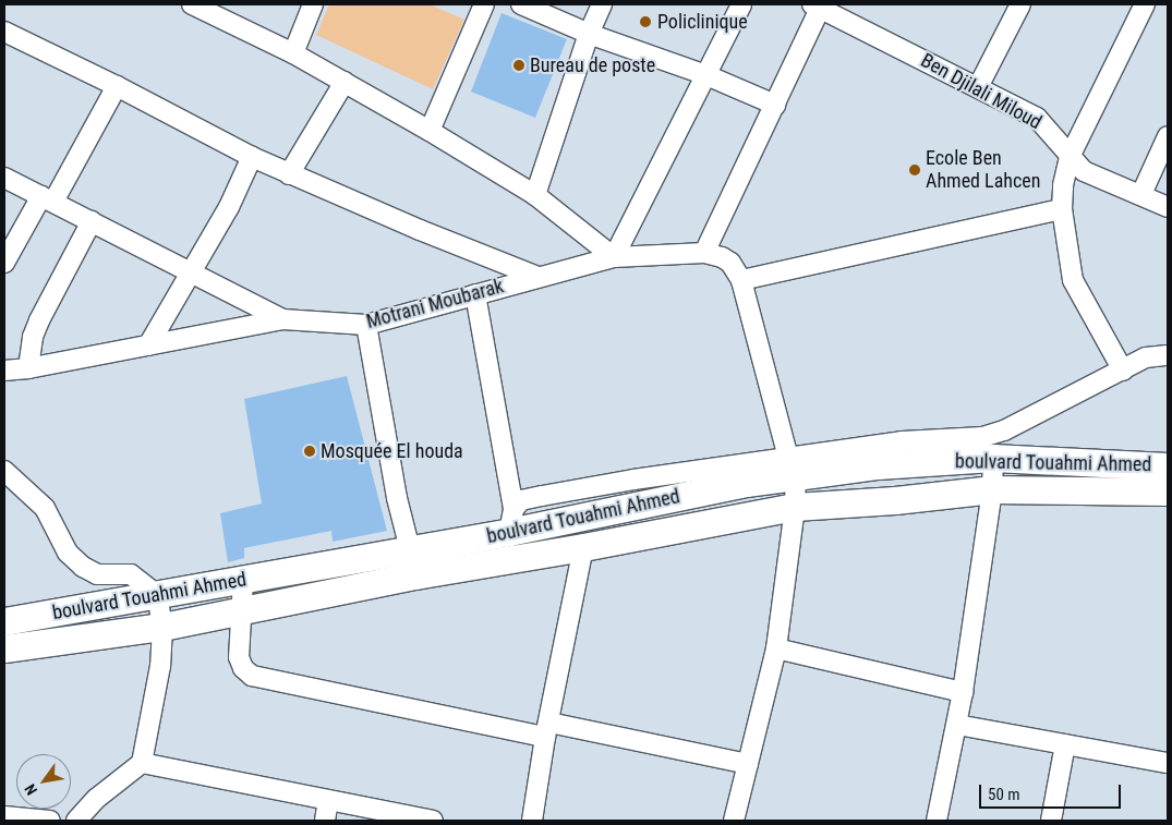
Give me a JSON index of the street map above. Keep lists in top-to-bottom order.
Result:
{
  "streets": {
    "main road": ["boulvard Touahmi Ahmed"],
    "street": ["Ben Djilali Miloud", "Motrani Moubarak"]
  },
  "places": [
    "Policlinique",
    "Bureau de poste",
    "Ecole Ben Ahmed Lahcen",
    "Mosquée El houda"
  ],
  "scale_bar": "50 m",
  "north": "bottom left"
}
